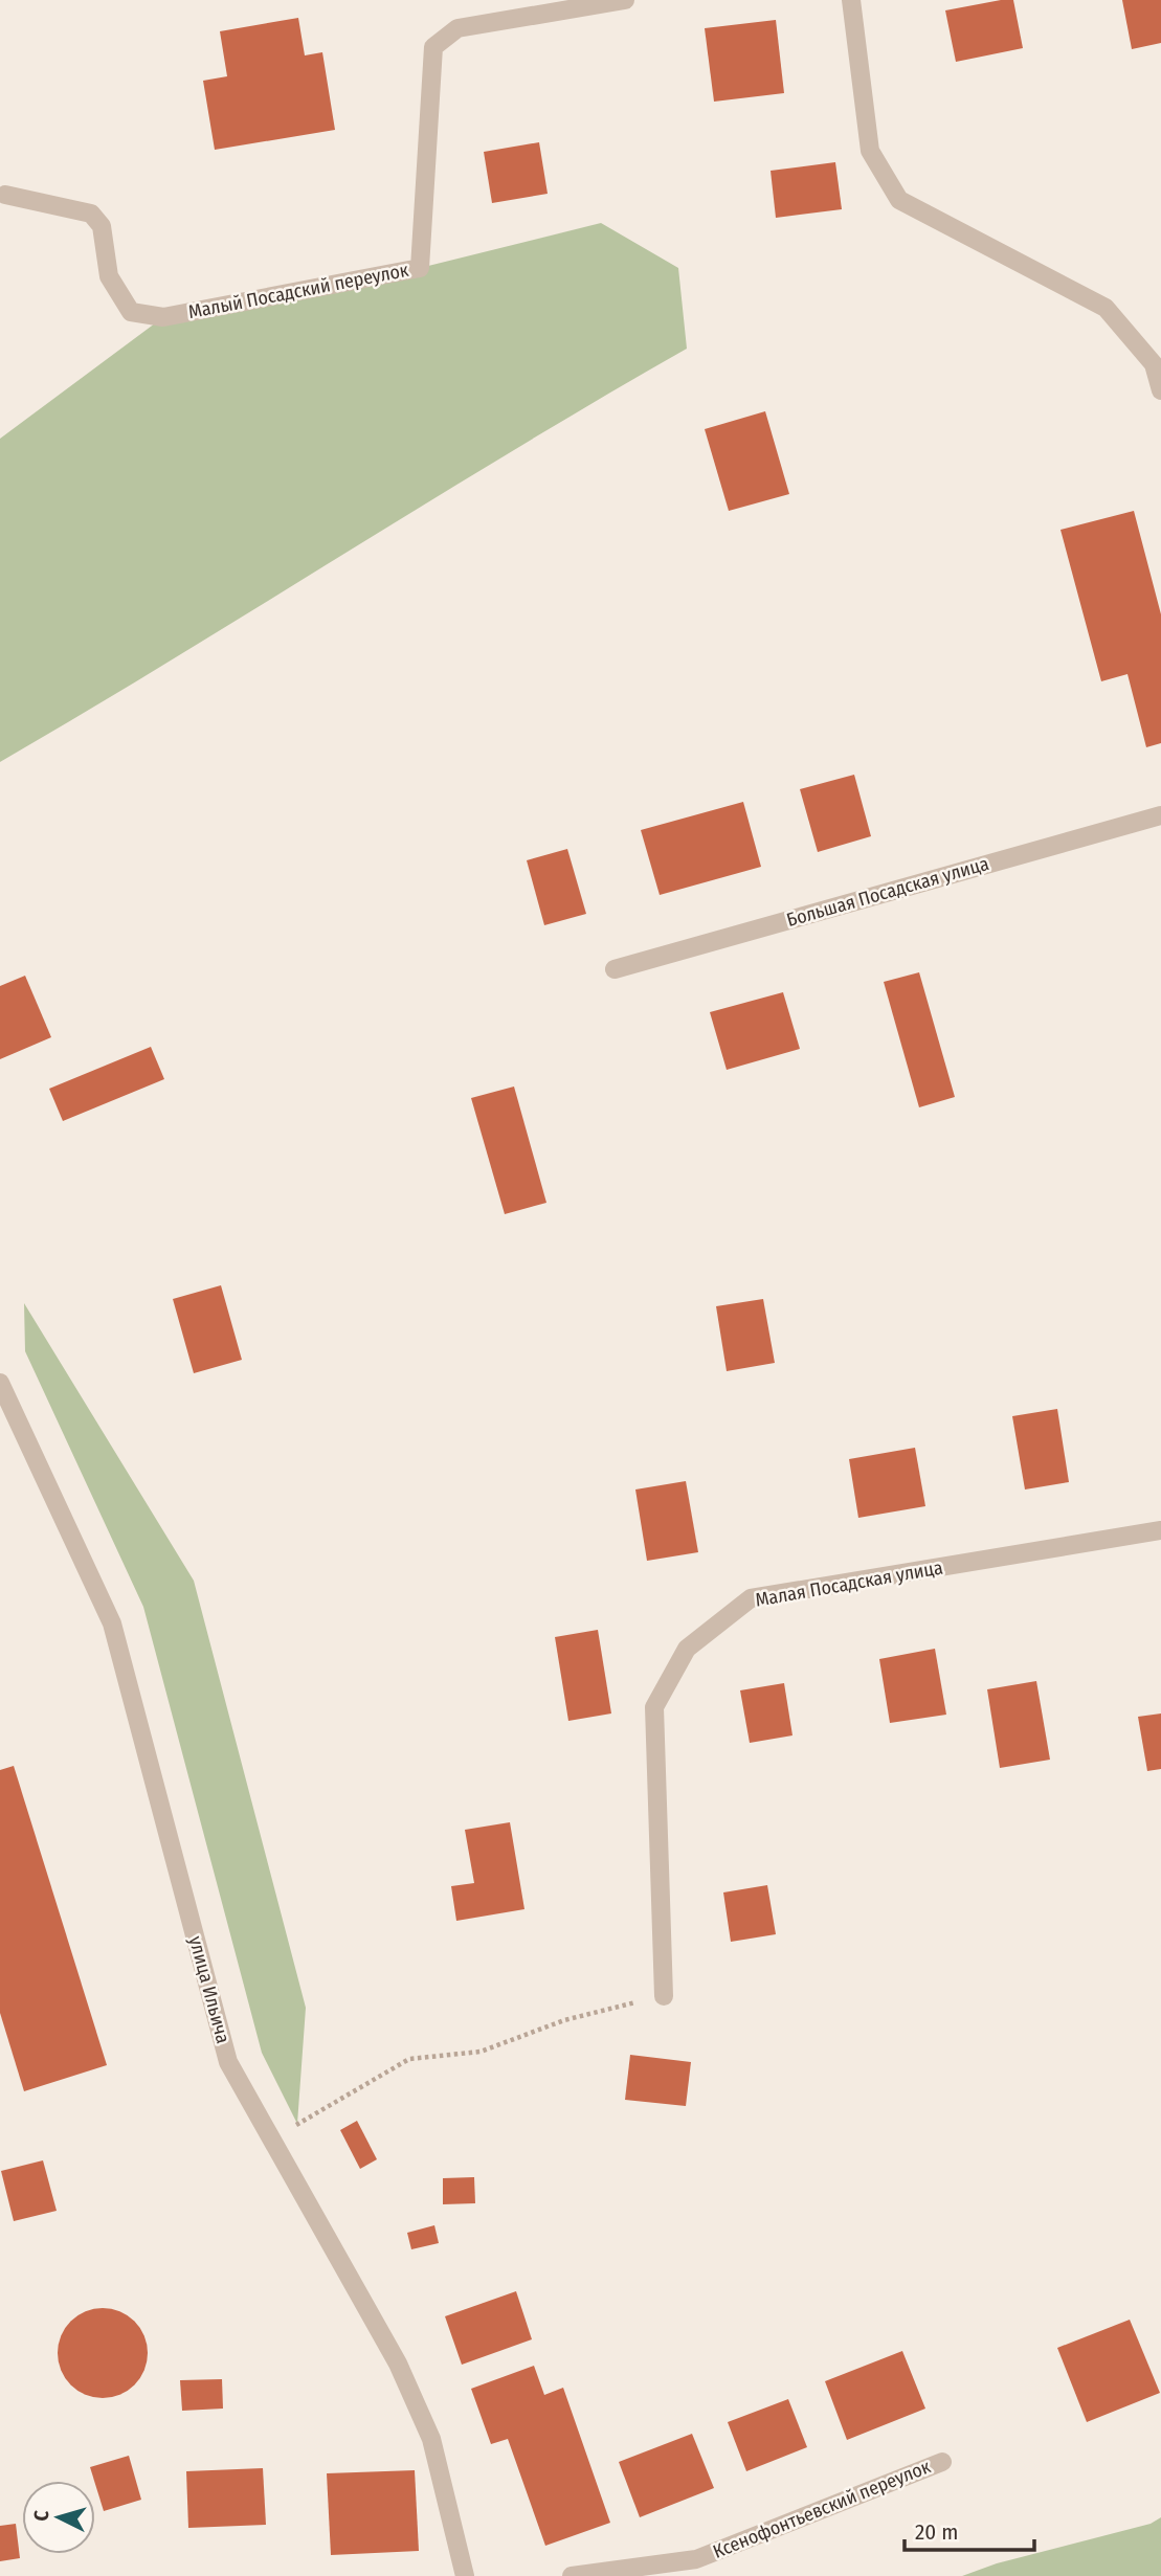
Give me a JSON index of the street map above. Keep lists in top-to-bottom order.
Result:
{
  "streets": {
    "street": [
      "Малый Посадский переулок",
      "Большая Посадская улица",
      "Малая Посадская улица",
      "улица Ильича",
      "Ксенофонтьевский переулок"
    ]
  },
  "scale_bar": "20 m",
  "north": "left"
}
